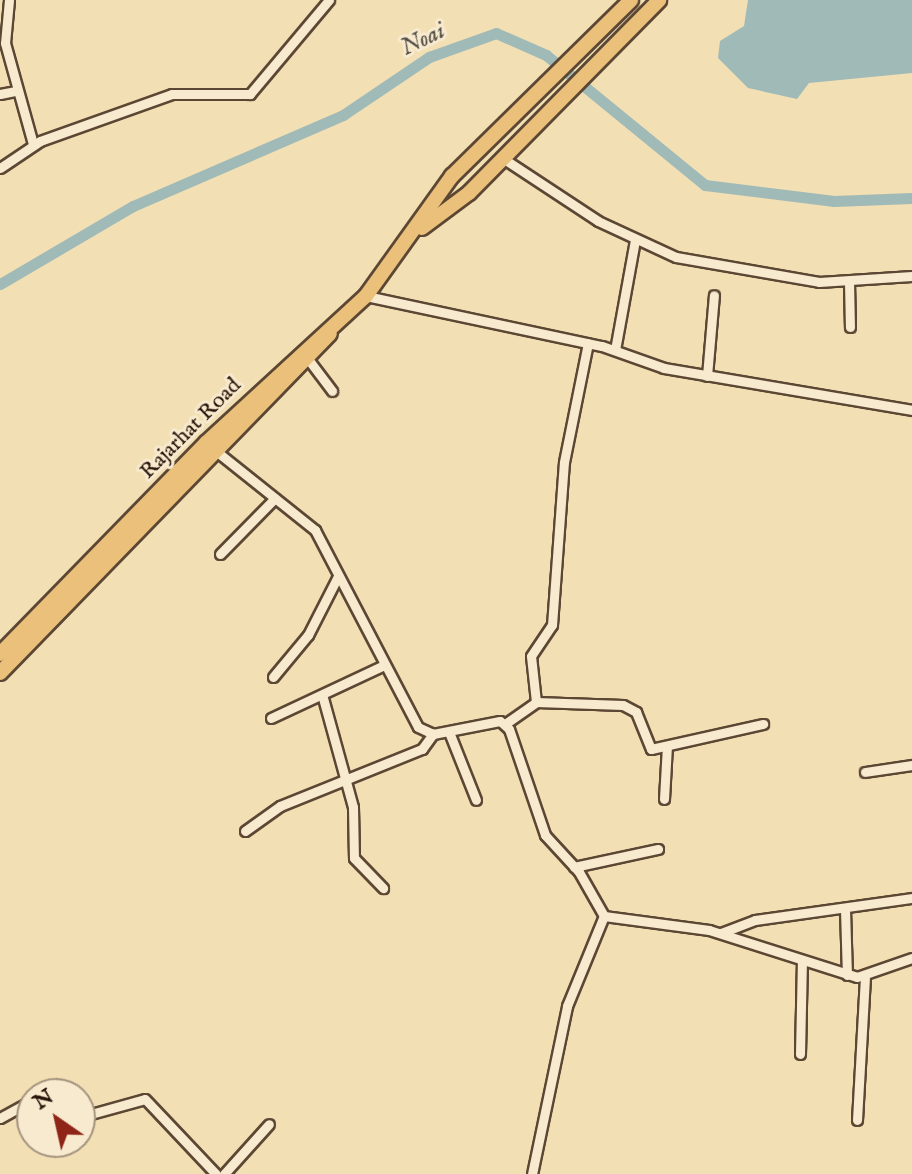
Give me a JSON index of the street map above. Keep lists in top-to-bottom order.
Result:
{
  "streets": {
    "main road": ["Rajarhat Road"]
  },
  "water": ["Noai"],
  "north": "top left"
}
